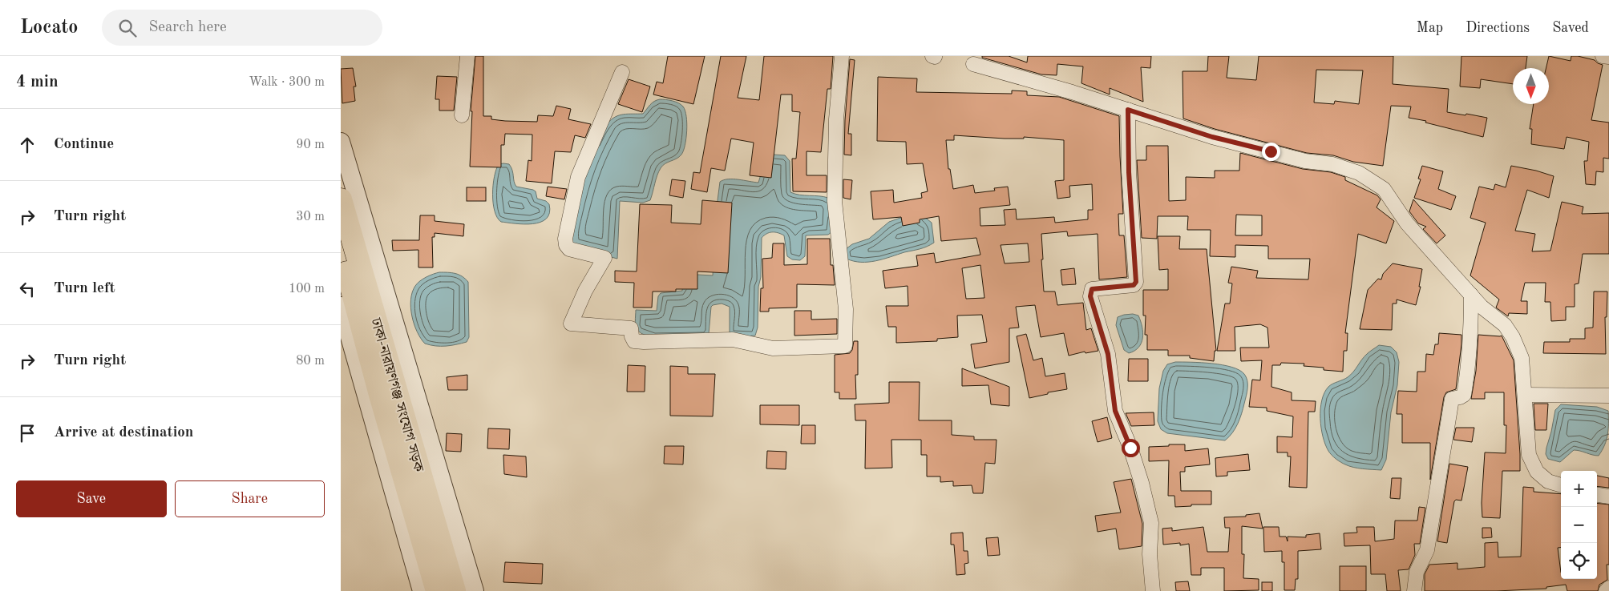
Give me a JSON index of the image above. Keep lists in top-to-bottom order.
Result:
{
  "streets": {
    "main road": ["ঢাকা-নারায়ণগঞ্জ সংযোগ সড়ক"]
  },
  "north": "bottom",
  "page": {
    "header": "Locato",
    "search": "Search here",
    "nav": ["Map", "Directions", "Saved"],
    "heading": ["4 min", "Walk · 300 m"],
    "list": [
      ["Continue", "90 m"],
      ["Turn right", "30 m"],
      ["Turn left", "100 m"],
      ["Turn right", "80 m"],
      "Arrive at destination"
    ],
    "buttons": ["Save", "Share"],
    "map_buttons": ["+", "−"]
  }
}
